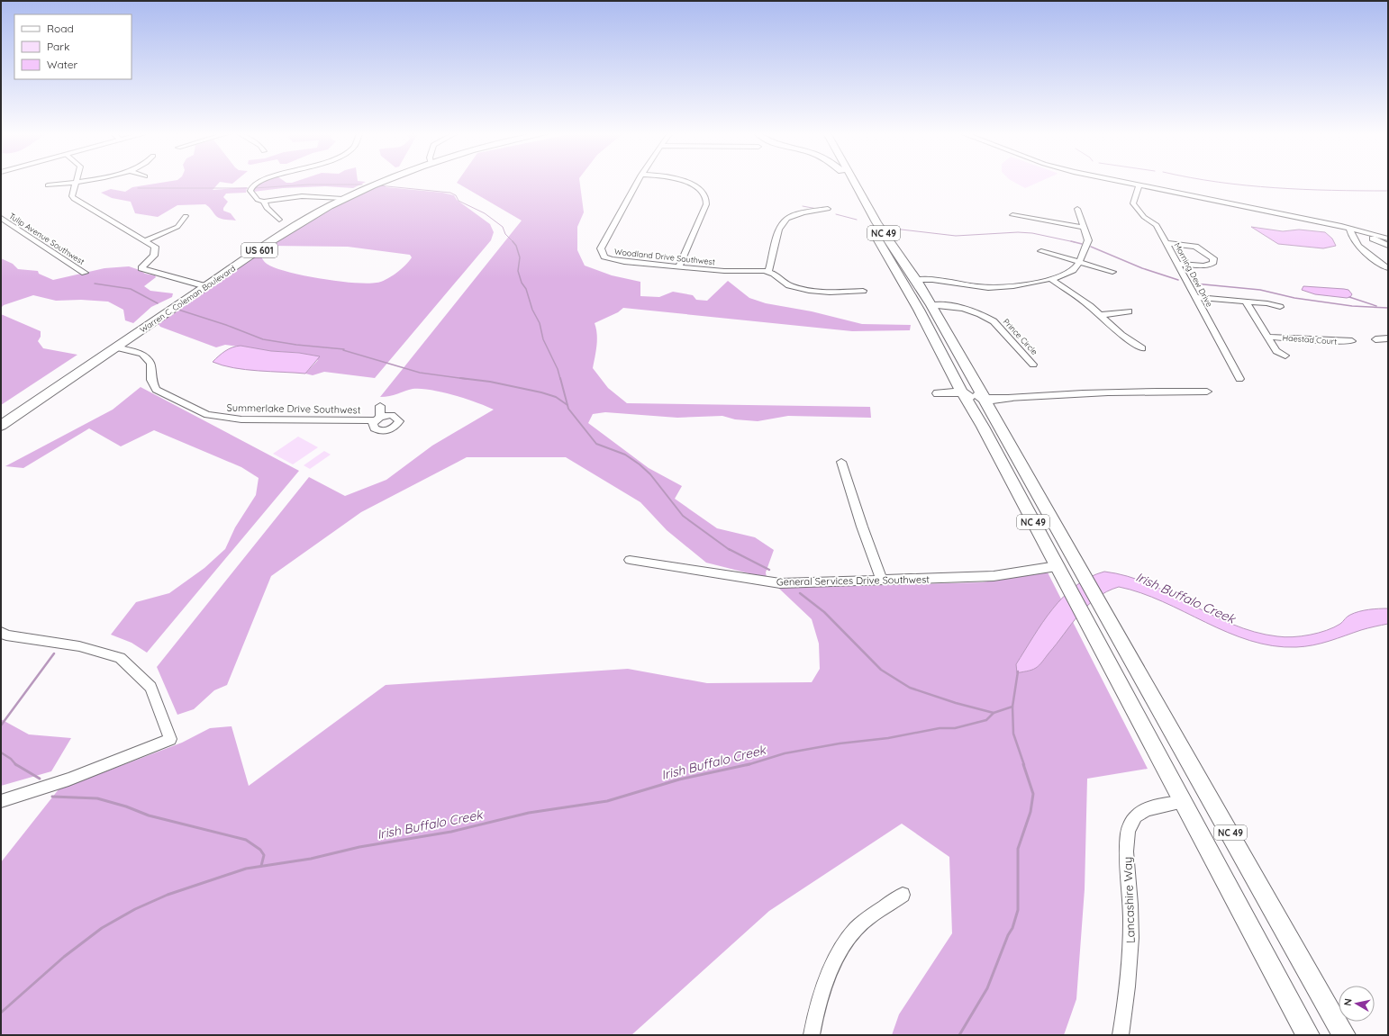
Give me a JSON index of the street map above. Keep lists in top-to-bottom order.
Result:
{
  "streets": {
    "highway": ["NC 49", "US 601", "Warren C. Coleman Boulevard"],
    "street": [
      "Tulip Avenue Southwest",
      "Woodland Drive Southwest",
      "Morning Dew Drive",
      "Prince Circle",
      "Haestad Court",
      "Summerlake Drive Southwest",
      "General Services Drive Southwest",
      "Lancashire Way"
    ]
  },
  "crossings": [
    ["NC 49", "Prince Circle"],
    ["NC 49", "General Services Drive Southwest"],
    ["NC 49", "Lancashire Way"],
    ["Warren C. Coleman Boulevard", "Summerlake Drive Southwest"]
  ],
  "water": ["Irish Buffalo Creek"],
  "legend": ["Road", "Park", "Water"],
  "north": "left"
}
